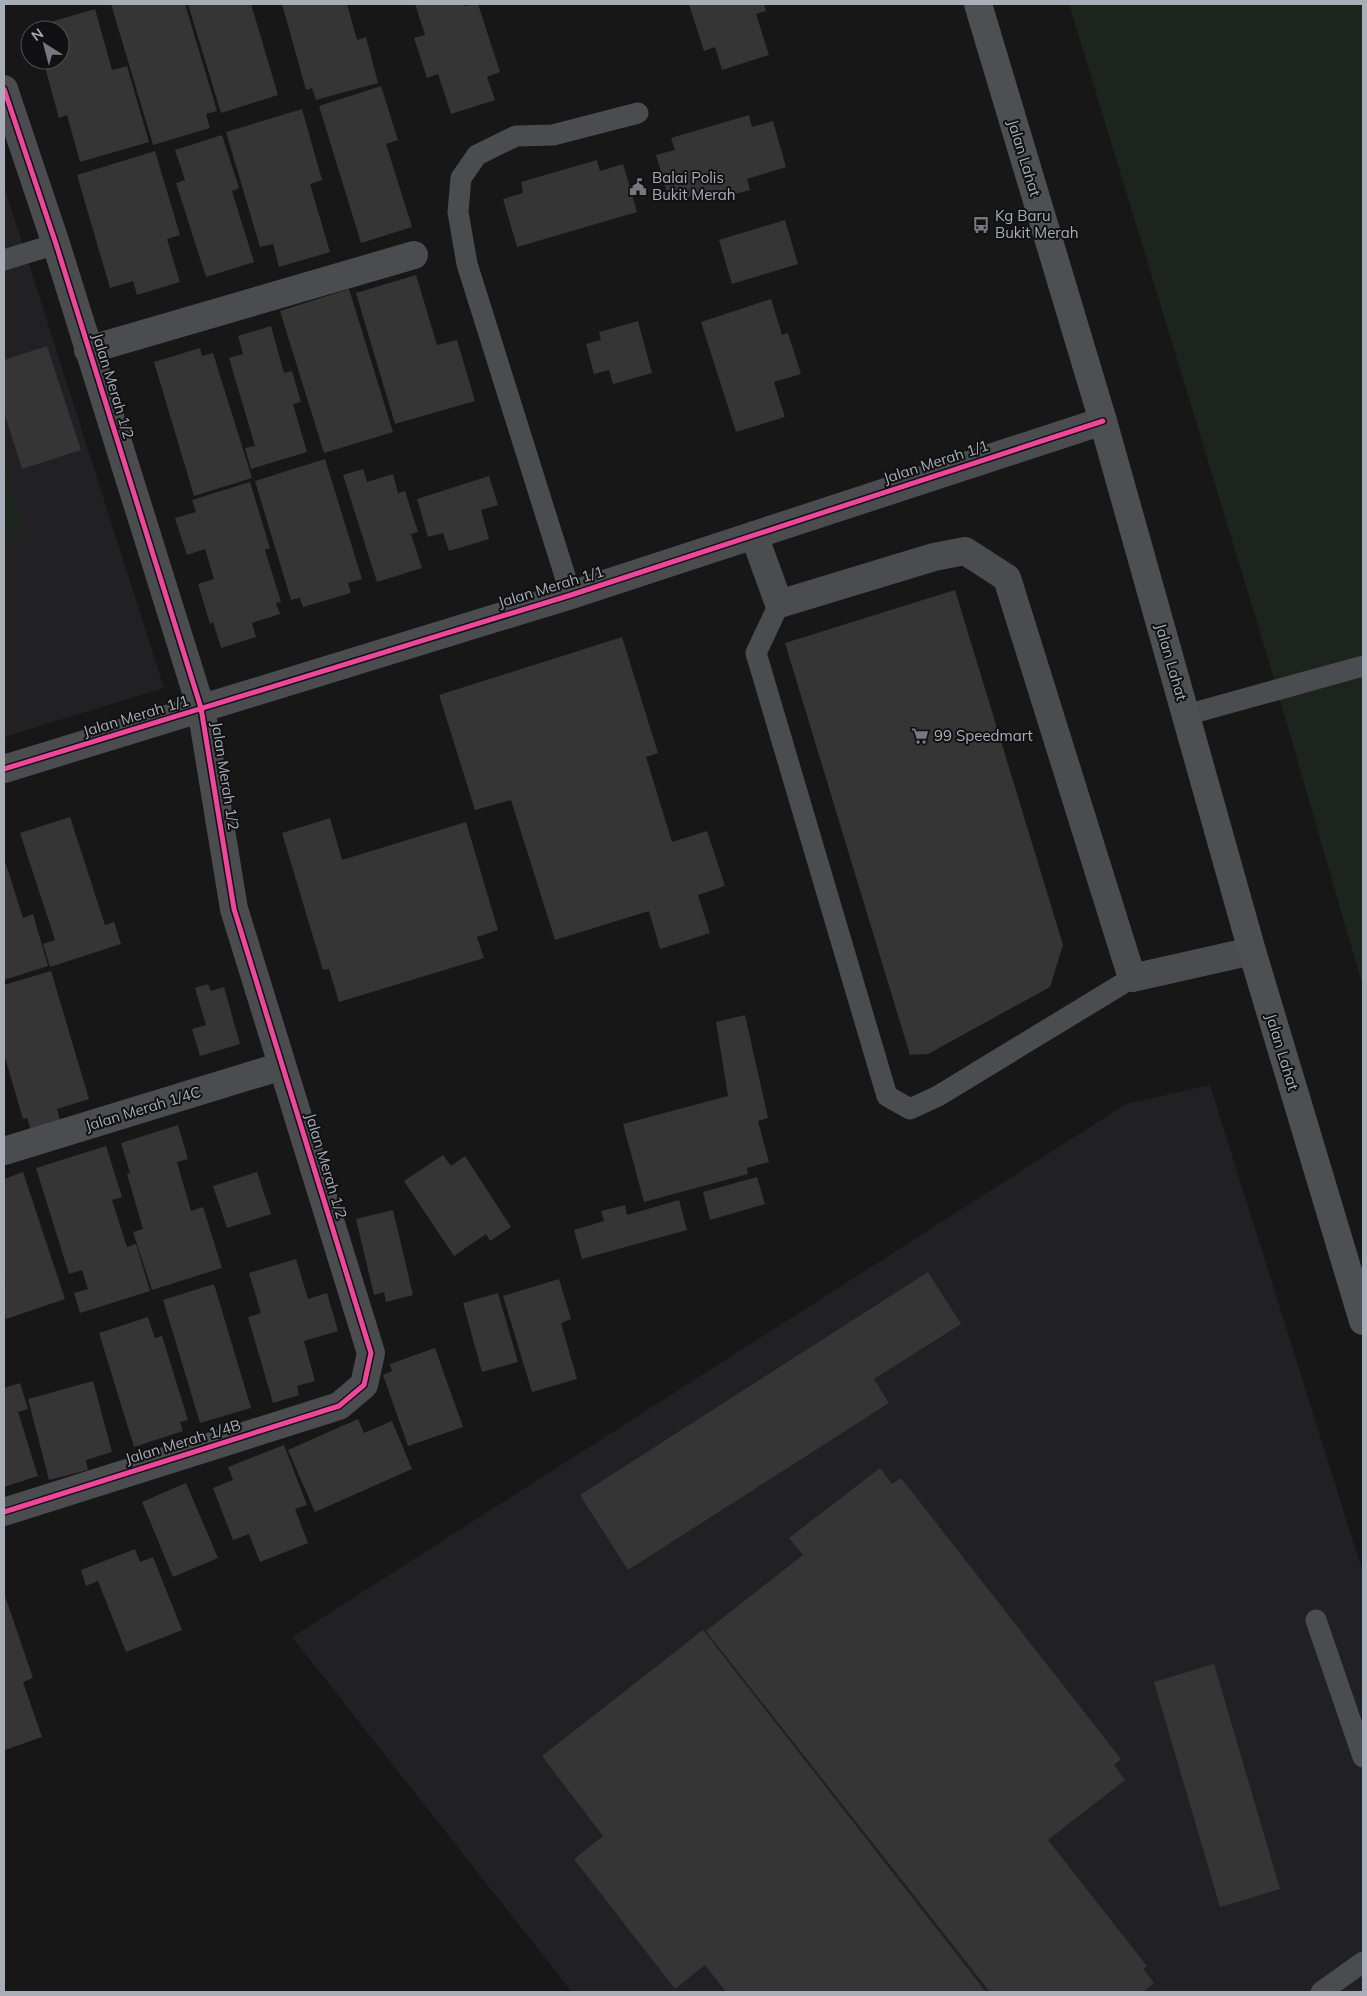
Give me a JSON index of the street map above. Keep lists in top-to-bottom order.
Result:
{
  "streets": {
    "main road": ["Jalan Lahat"],
    "street": [
      "Jalan Merah 1/2",
      "Jalan Merah 1/1",
      "Jalan Merah 1/4C",
      "Jalan Merah 1/4B"
    ]
  },
  "crossings": [
    ["Jalan Lahat", "Jalan Merah 1/1"],
    ["Jalan Merah 1/2", "Jalan Merah 1/1"],
    ["Jalan Merah 1/2", "Jalan Merah 1/4C"],
    ["Jalan Merah 1/2", "Jalan Merah 1/4B"]
  ],
  "places": {
    "public building": ["Balai Polis Bukit Merah"],
    "bus stop": ["Kg Baru Bukit Merah"],
    "supermarket": ["99 Speedmart"]
  },
  "north": "top left"
}
